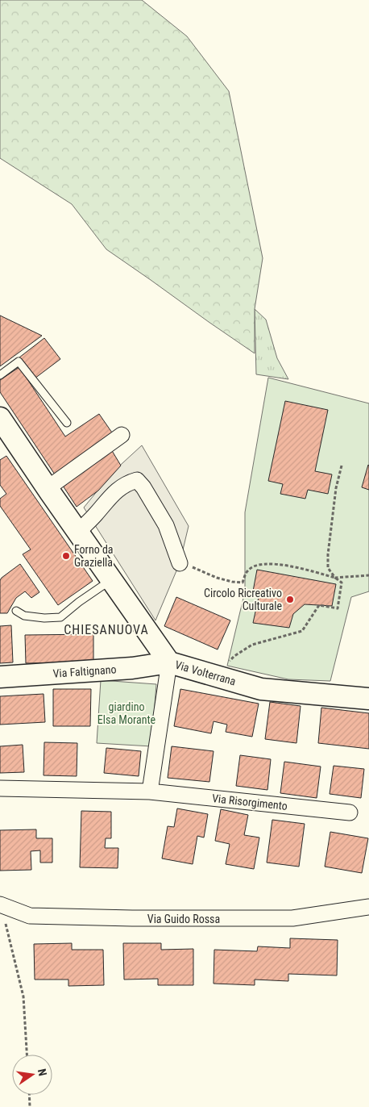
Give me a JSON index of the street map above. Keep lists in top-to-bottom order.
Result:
{
  "streets": {
    "main road": ["Via Faltignano", "Via Volterrana"],
    "street": ["Via Risorgimento", "Via Guido Rossa"]
  },
  "crossings": [
    ["Via Faltignano", "Via Volterrana"]
  ],
  "districts": ["CHIESANUOVA"],
  "parks": ["giardino Elsa Morante"],
  "places": ["Forno da Graziella", "Circolo Ricreativo Culturale"],
  "north": "right"
}
